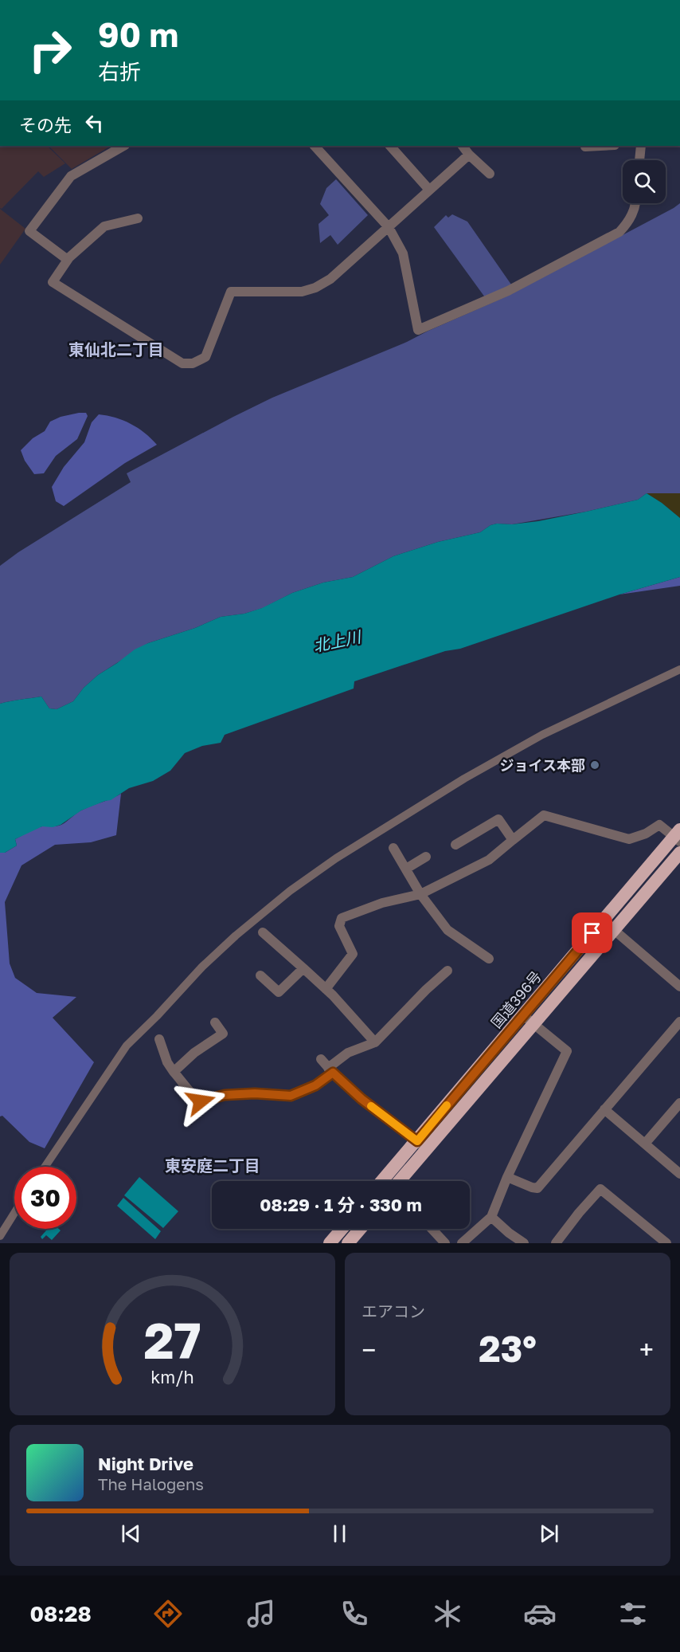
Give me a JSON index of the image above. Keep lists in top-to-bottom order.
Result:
{
  "streets": {
    "highway": ["国道396号"]
  },
  "districts": ["東仙北二丁目", "東安庭二丁目"],
  "water": ["北上川"],
  "places": ["ジョイス本部"],
  "page": {
    "turn": ["90 m", "右折"],
    "then": "その先",
    "limit": "30",
    "trip": "08:29 · 1 分 · 330 m",
    "tile": "エアコン",
    "heat": ["−", "23°", "+"],
    "song": ["Night Drive", "The Halogens"],
    "tabs": "08:28",
    "gauge": ["27", "km/h"]
  }
}
